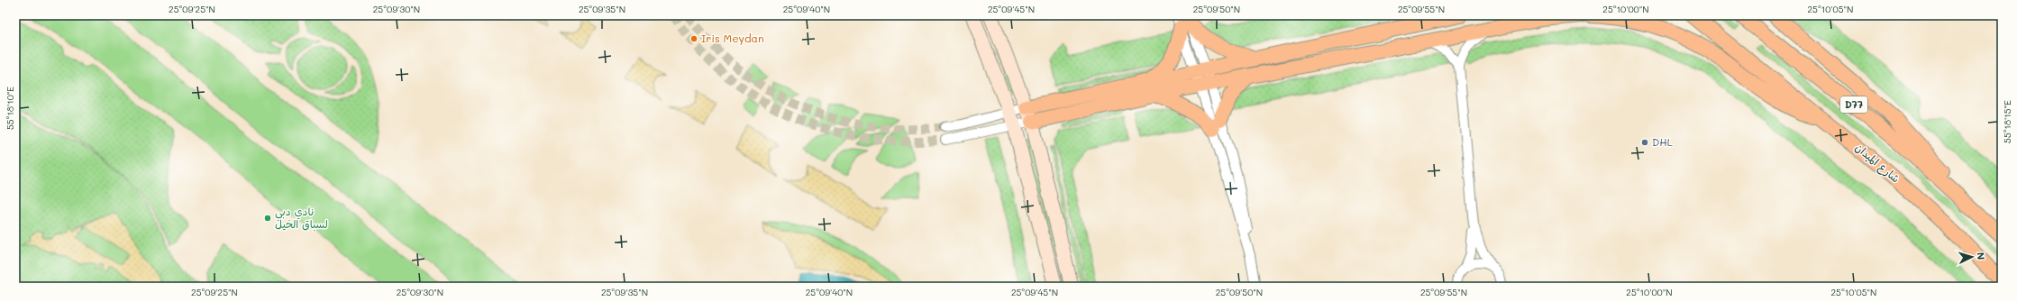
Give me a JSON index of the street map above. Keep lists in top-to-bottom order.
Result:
{
  "streets": {
    "main road": ["D77", "شارع الميدان"]
  },
  "places": ["Iris Meydan", "DHL", "نادي دبي لسباق الخيل"],
  "north": "right",
  "coordinates": [
    "25°09'25\"N",
    "25°09'30\"N",
    "25°09'35\"N",
    "25°09'40\"N",
    "25°09'45\"N",
    "25°09'50\"N",
    "25°09'55\"N",
    "25°10'00\"N",
    "25°10'05\"N",
    "55°18'10\"E",
    "55°18'15\"E"
  ]
}
